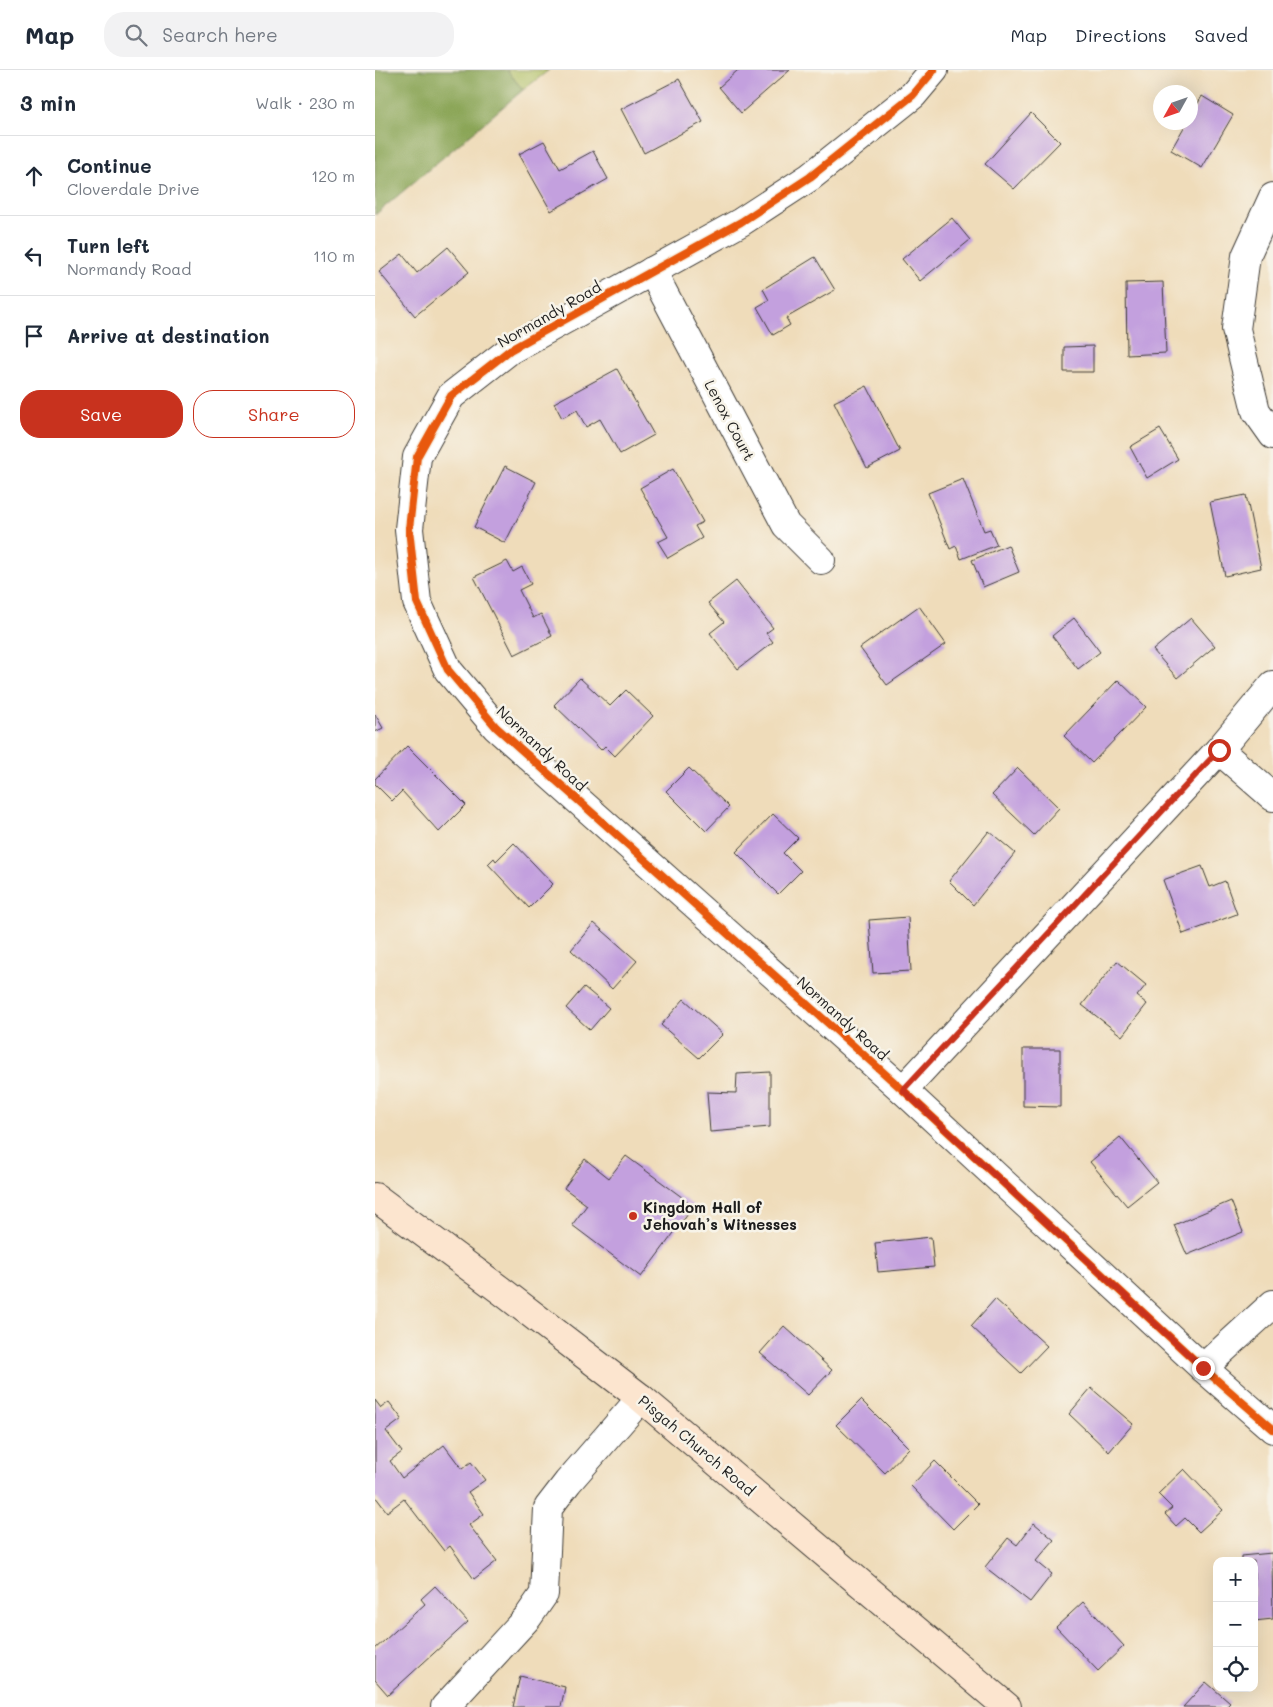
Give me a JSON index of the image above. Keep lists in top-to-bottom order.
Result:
{
  "streets": {
    "main road": ["Pisgah Church Road"],
    "street": ["Normandy Road", "Lenox Court"]
  },
  "crossings": [
    ["Normandy Road", "Lenox Court"]
  ],
  "places": ["Kingdom Hall of Jehovah’s Witnesses"],
  "north": "bottom left",
  "page": {
    "header": "Map",
    "search": "Search here",
    "nav": ["Map", "Directions", "Saved"],
    "heading": ["3 min", "Walk · 230 m"],
    "list": [
      ["Continue", "Cloverdale Drive", "120 m"],
      ["Turn left", "Normandy Road", "110 m"],
      "Arrive at destination"
    ],
    "buttons": ["Save", "Share"],
    "map_buttons": ["+", "−"]
  }
}
